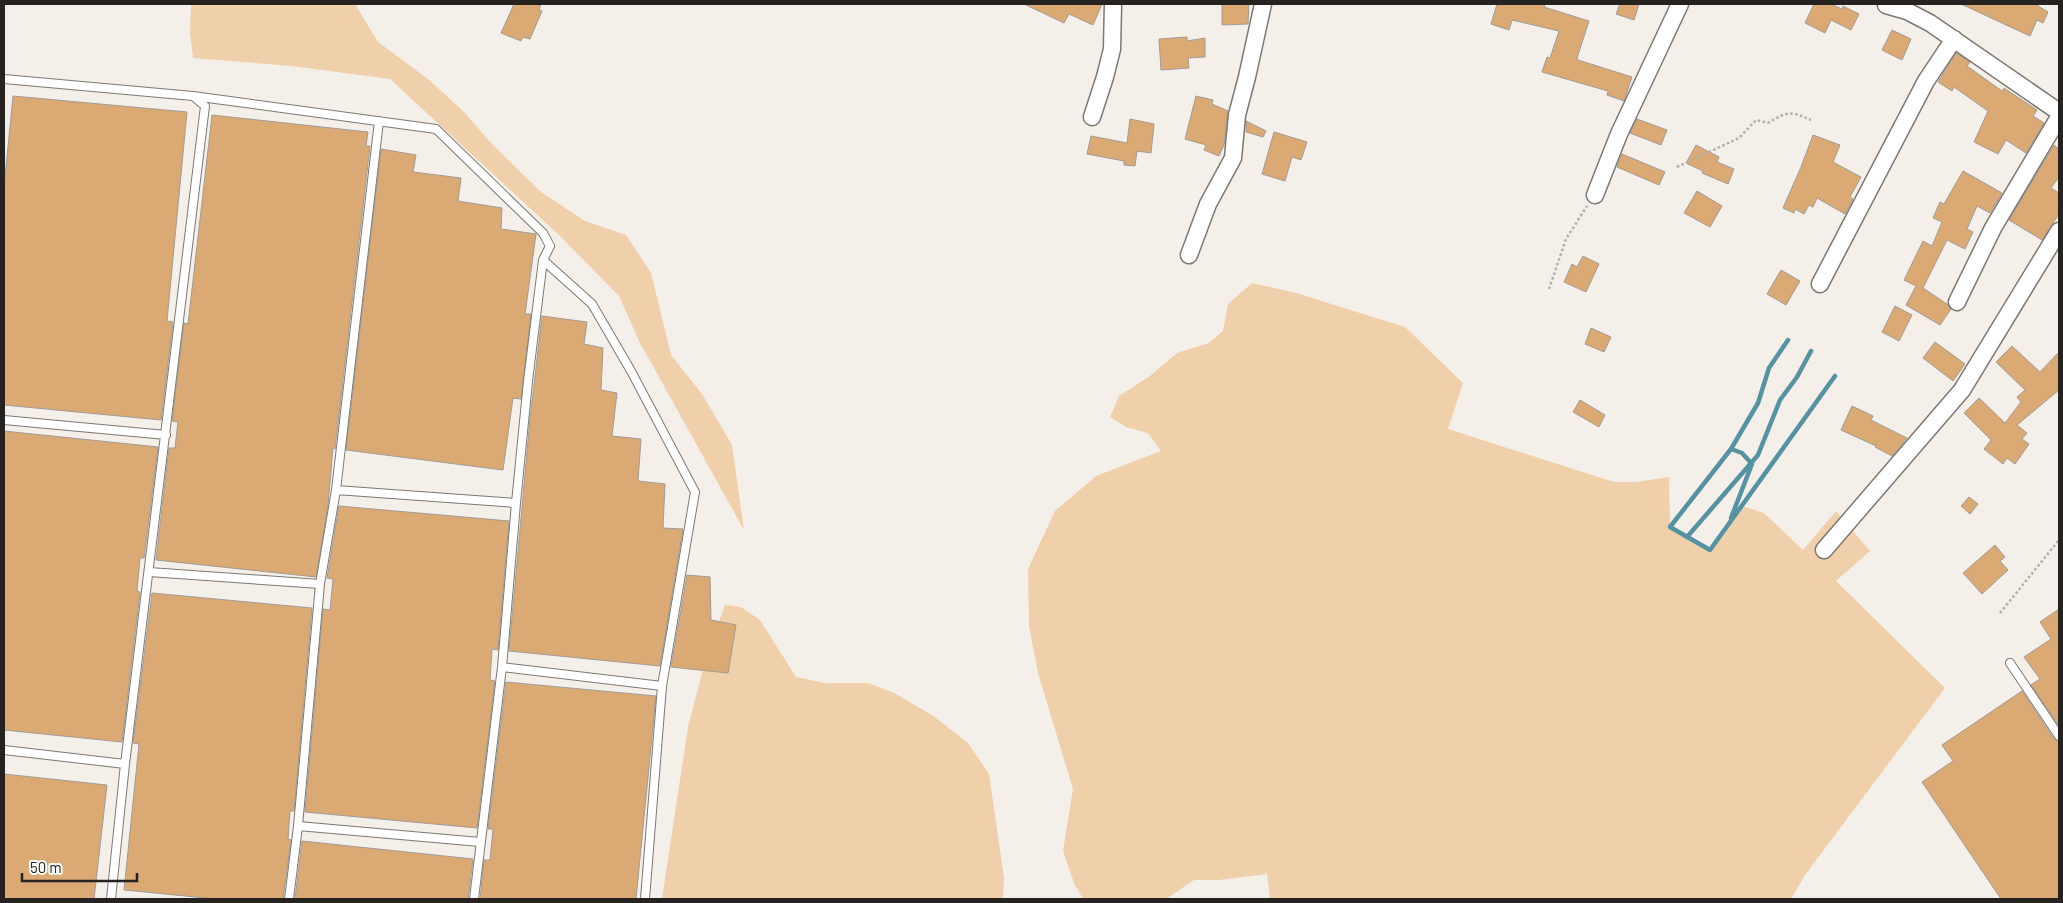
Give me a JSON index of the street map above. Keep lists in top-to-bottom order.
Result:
{
  "scale_bar": "50 m"
}
